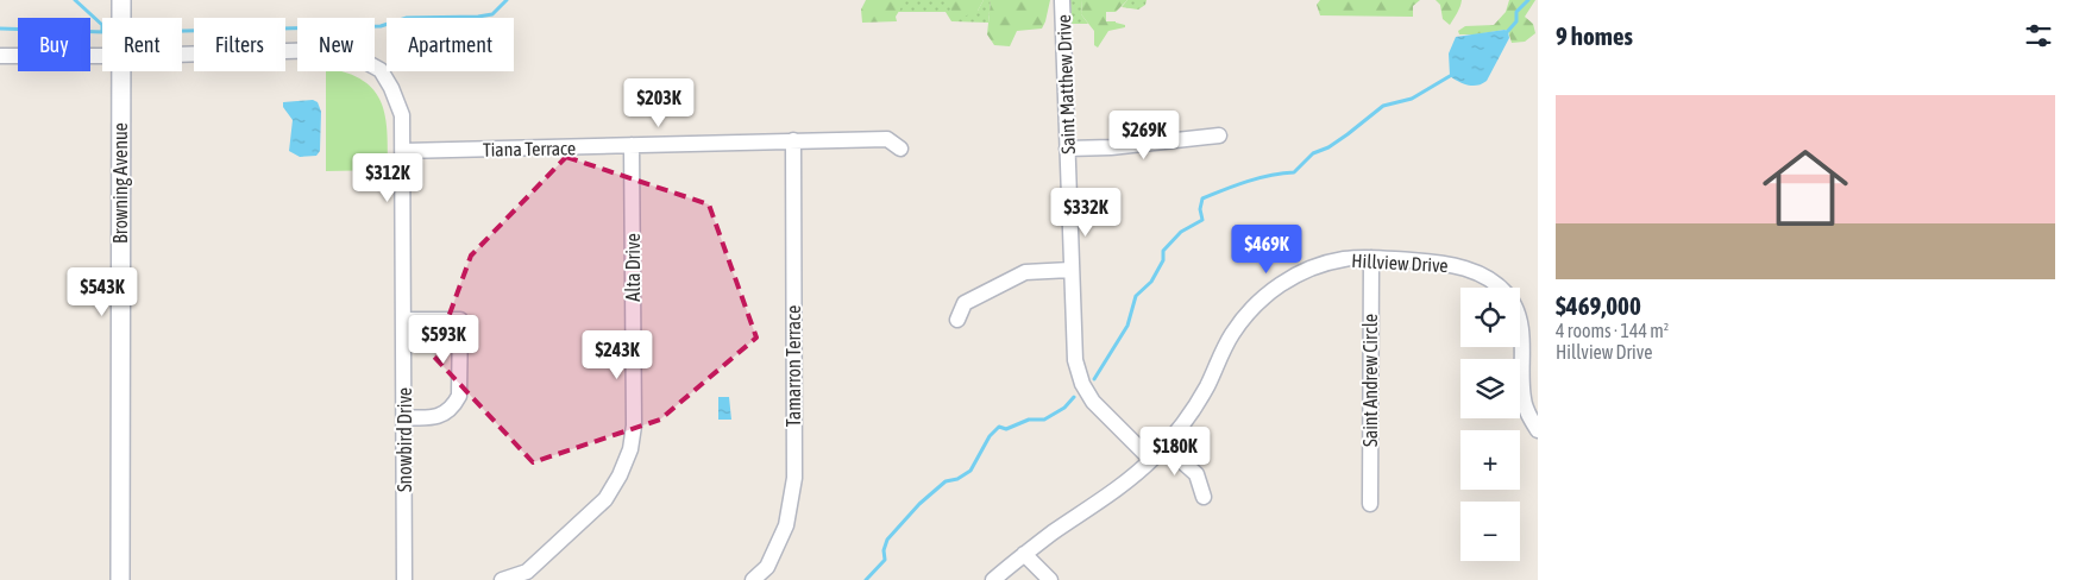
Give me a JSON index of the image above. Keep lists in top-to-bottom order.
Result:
{
  "streets": {
    "street": [
      "Saint Matthew Drive",
      "Tiana Terrace",
      "Browning Avenue",
      "Hillview Drive",
      "Alta Drive",
      "Tamarron Terrace",
      "Saint Andrew Circle",
      "Snowbird Drive"
    ]
  },
  "crossings": [
    ["Saint Matthew Drive", "Hillview Drive"],
    ["Tiana Terrace", "Alta Drive"],
    ["Tiana Terrace", "Tamarron Terrace"],
    ["Tiana Terrace", "Snowbird Drive"],
    ["Hillview Drive", "Saint Andrew Circle"]
  ],
  "page": {
    "heading": "9 homes",
    "chip": [
      "Buy",
      "Rent",
      "Filters",
      "New",
      "Apartment"
    ],
    "list": [
      {
        "name": "$469,000",
        "note": "4 rooms · 144 m² · Hillview Drive"
      }
    ],
    "price": [
      "$203K",
      "$269K",
      "$312K",
      "$332K",
      "$469K",
      "$543K",
      "$593K",
      "$243K",
      "$180K"
    ],
    "map_buttons": ["+", "−"]
  }
}
